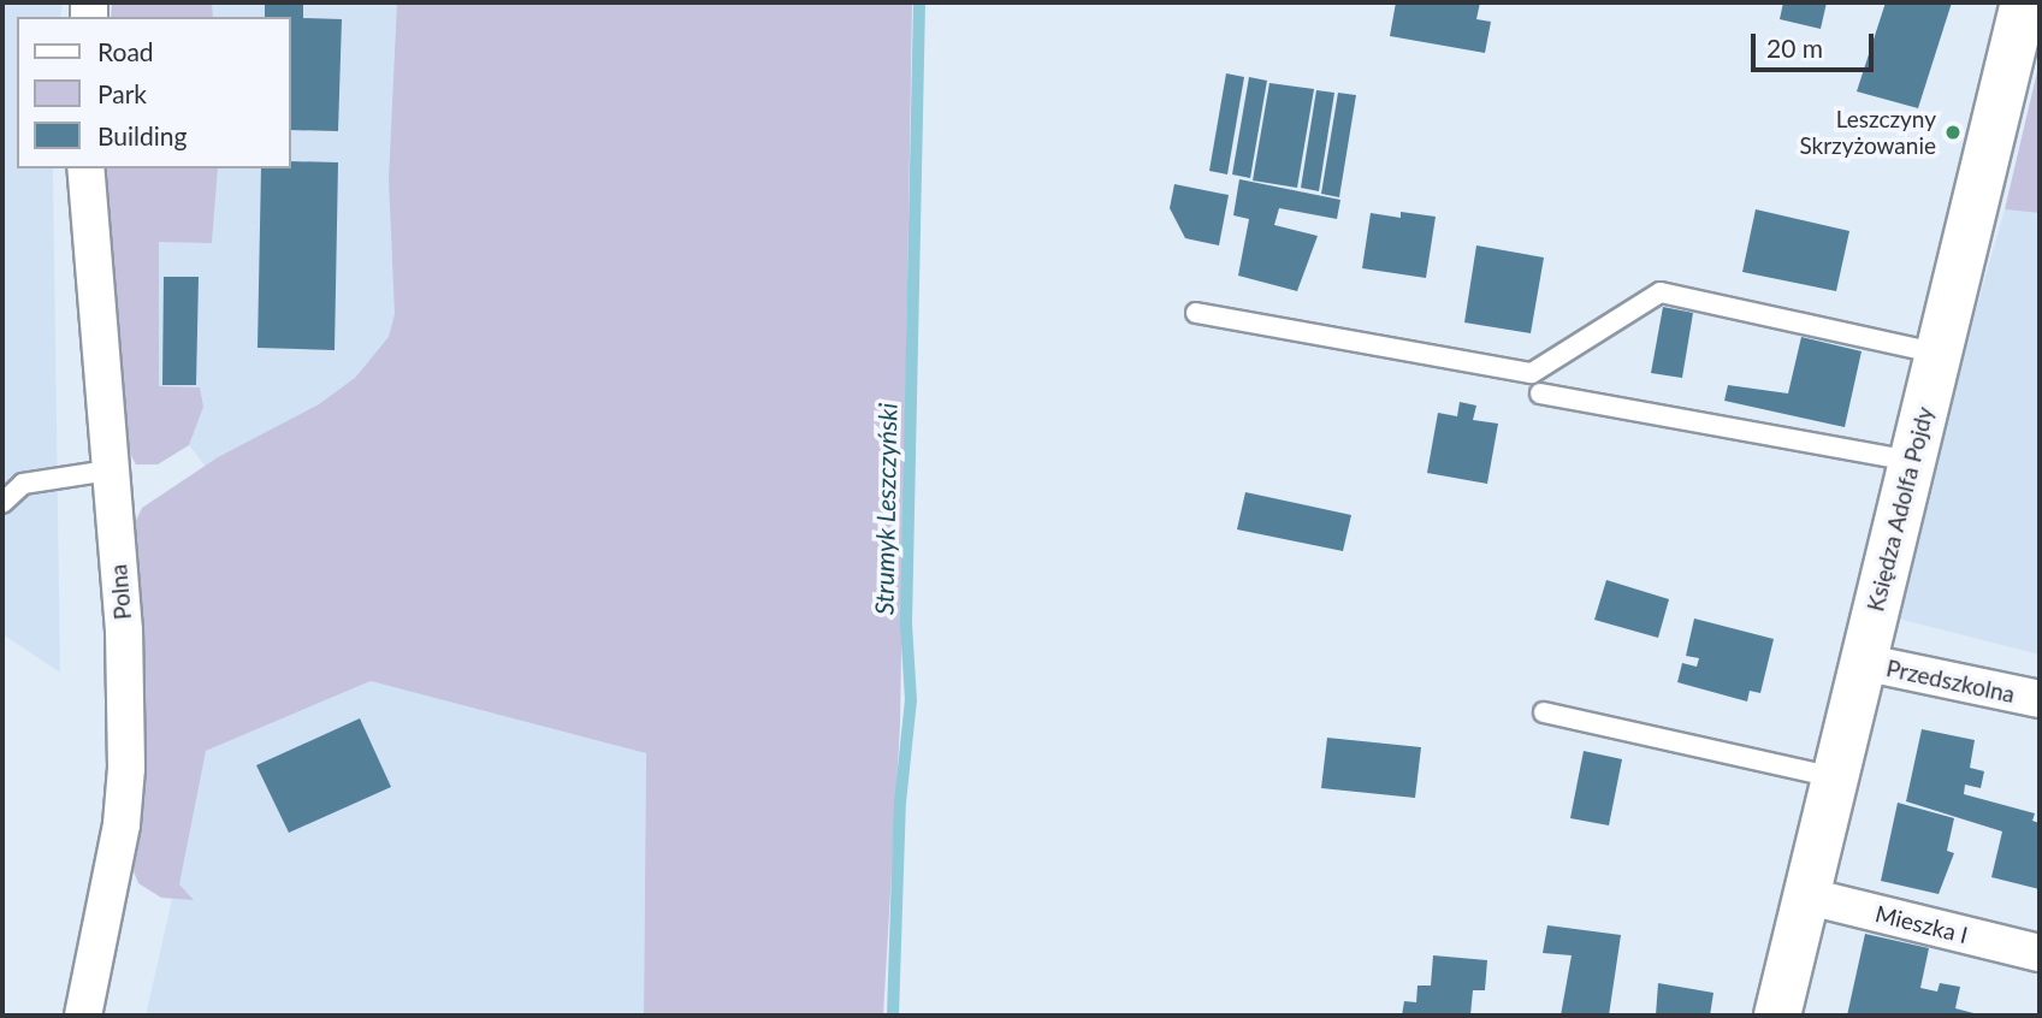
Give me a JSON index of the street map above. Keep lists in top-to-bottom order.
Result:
{
  "streets": {
    "street": [
      "Księdza Adolfa Pojdy",
      "Polna",
      "Przedszkolna",
      "Mieszka I"
    ]
  },
  "crossings": [
    ["Księdza Adolfa Pojdy", "Przedszkolna"],
    ["Księdza Adolfa Pojdy", "Mieszka I"]
  ],
  "water": ["Strumyk Leszczyński"],
  "places": ["Leszczyny Skrzyżowanie"],
  "legend": ["Road", "Park", "Building"],
  "scale_bar": "20 m"
}
